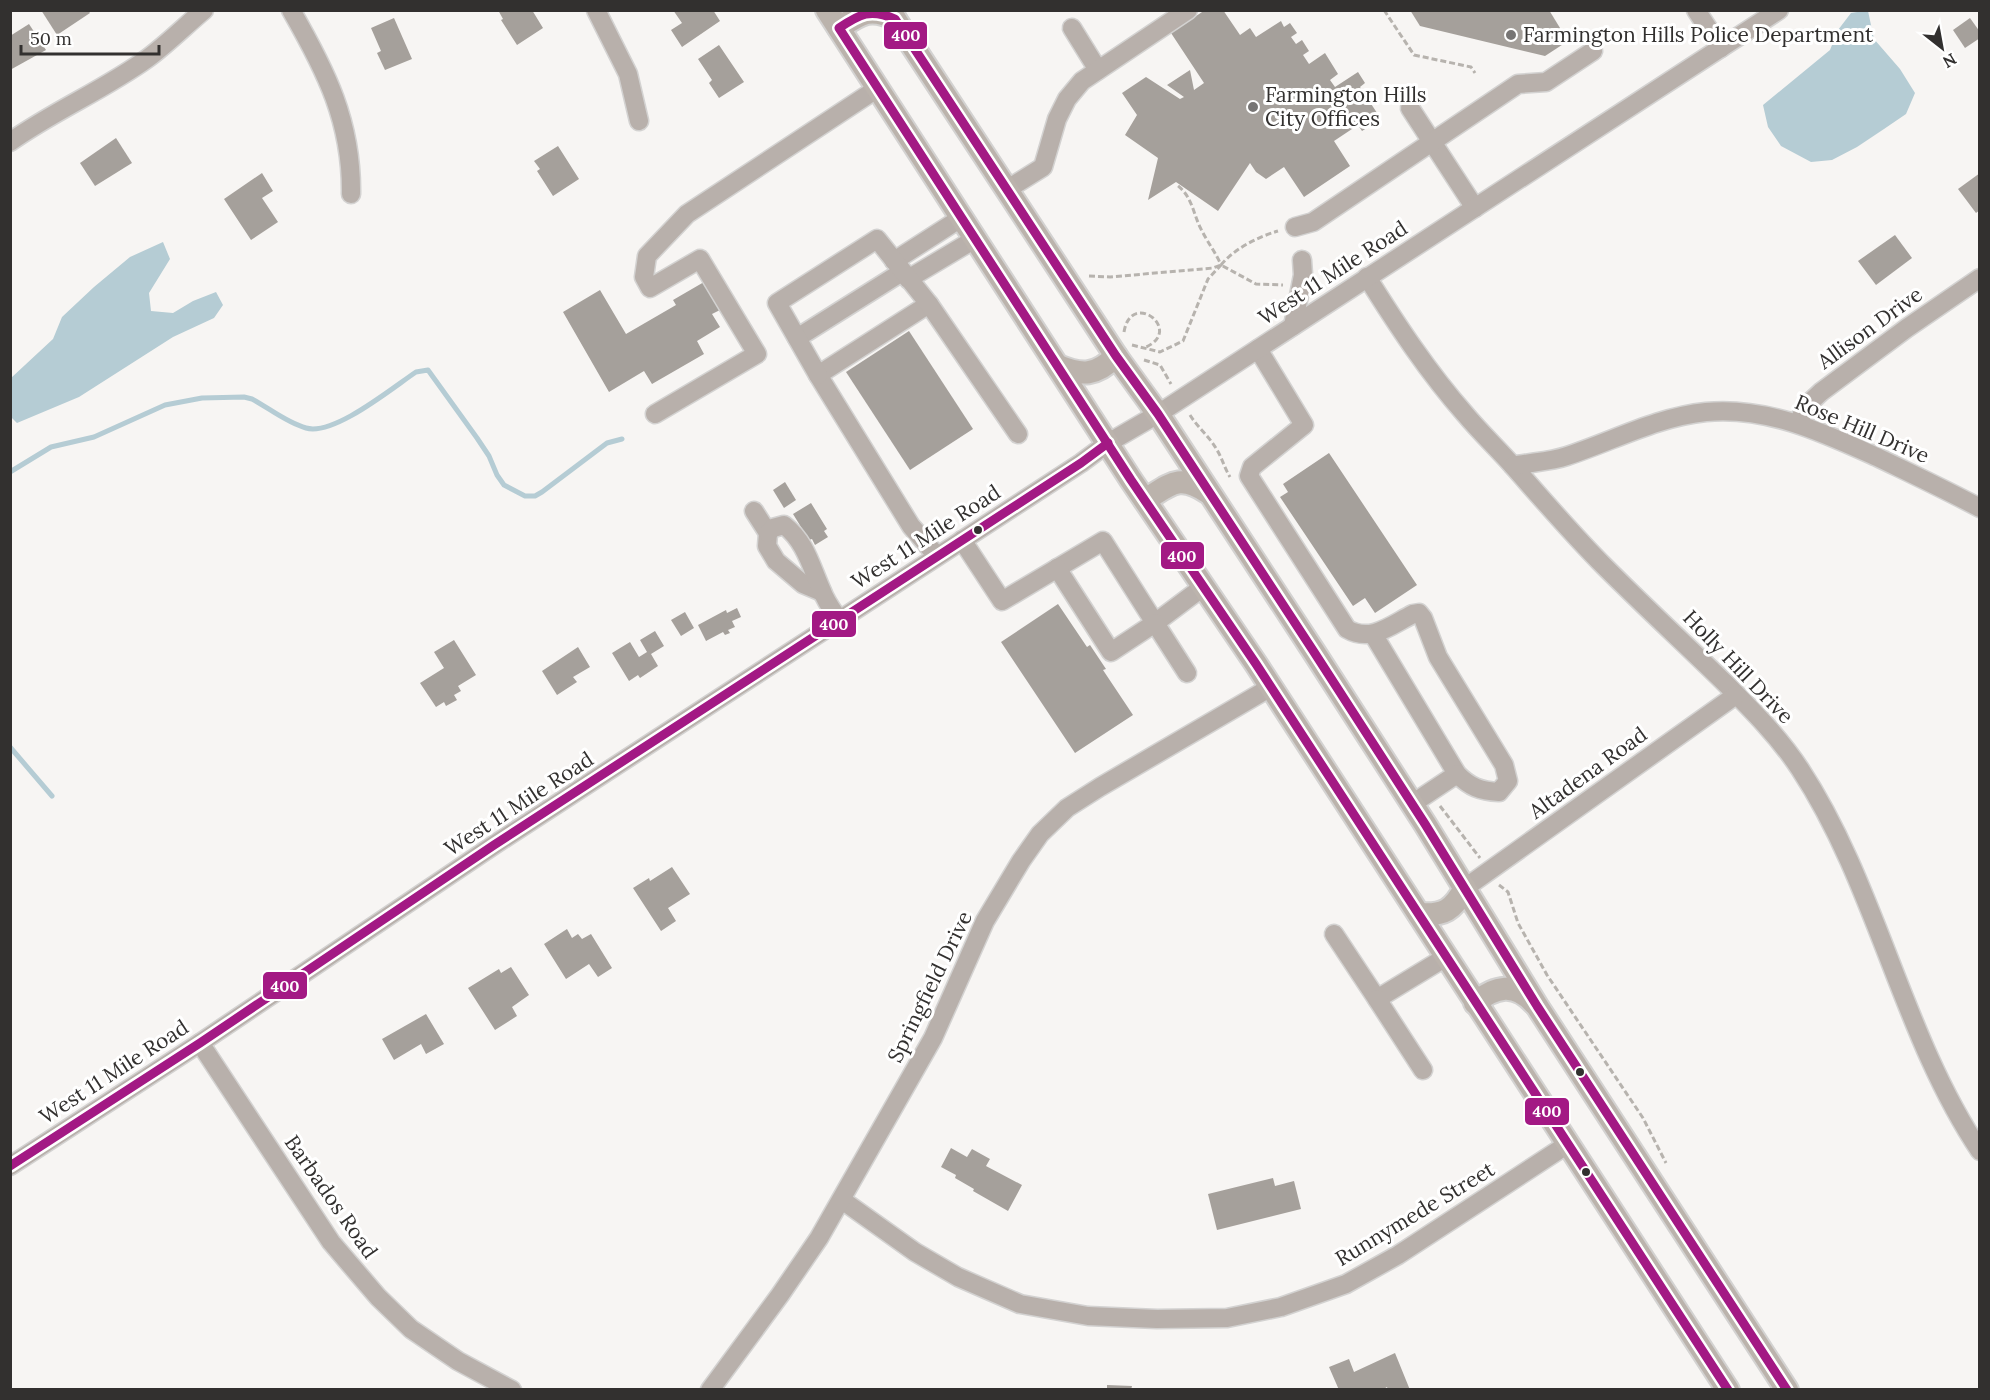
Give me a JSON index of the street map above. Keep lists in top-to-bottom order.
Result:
{
  "streets": {
    "street": [
      "West 11 Mile Road",
      "Allison Drive",
      "Rose Hill Drive",
      "Holly Hill Drive",
      "Altadena Road",
      "Springfield Drive",
      "Barbados Road",
      "Runnymede Street"
    ]
  },
  "crossings": [
    ["West 11 Mile Road", "Holly Hill Drive"],
    ["West 11 Mile Road", "Barbados Road"],
    ["Allison Drive", "Rose Hill Drive"],
    ["Rose Hill Drive", "Holly Hill Drive"],
    ["Holly Hill Drive", "Altadena Road"],
    ["Springfield Drive", "Runnymede Street"]
  ],
  "places": ["Farmington Hills Police Department", "Farmington Hills City Offices"],
  "lines": ["transit line 400"],
  "scale_bar": "50 m",
  "north": "bottom right"
}
